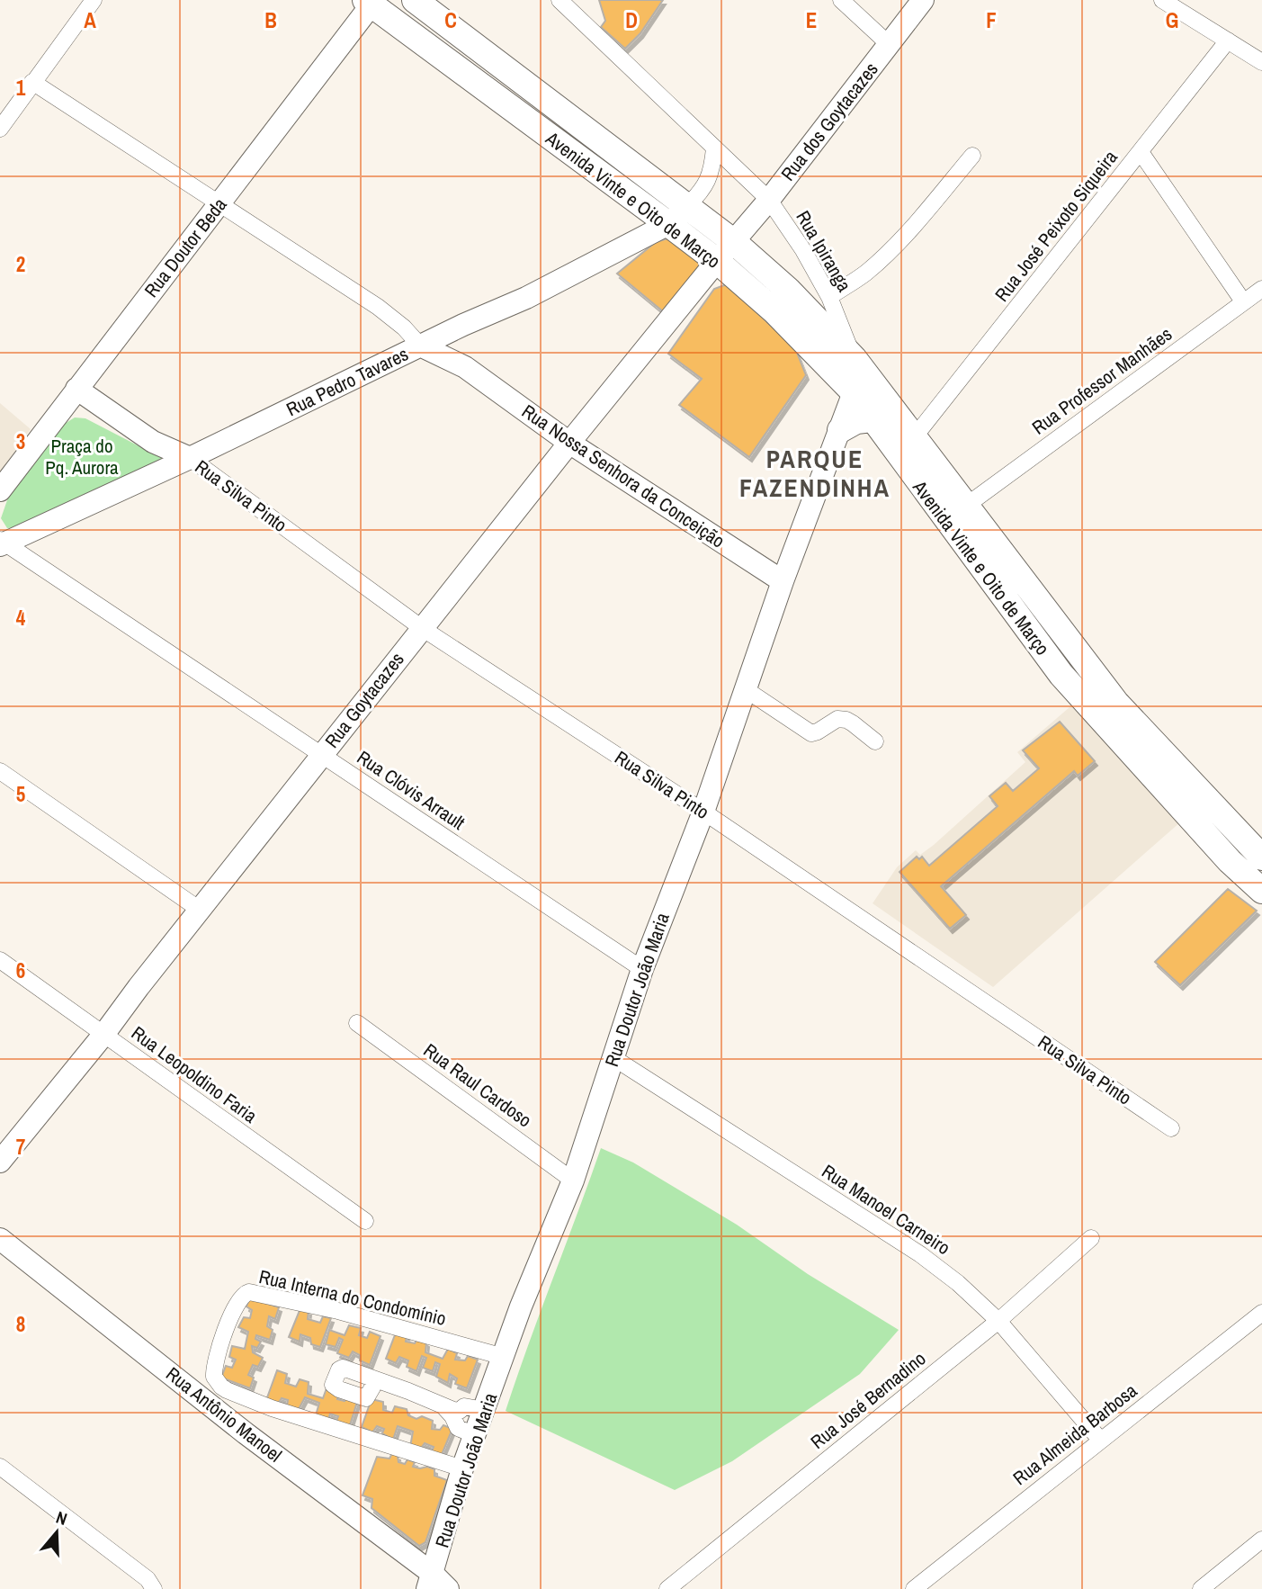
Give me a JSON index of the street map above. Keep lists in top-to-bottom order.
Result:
{
  "streets": {
    "main road": ["Avenida Vinte e Oito de Março"],
    "street": [
      "Rua dos Goytacazes",
      "Rua José Peixoto Siqueira",
      "Rua Doutor Beda",
      "Rua Ipiranga",
      "Rua Professor Manhães",
      "Rua Pedro Tavares",
      "Rua Nossa Senhora da Conceição",
      "Rua Silva Pinto",
      "Rua Goytacazes",
      "Rua Clóvis Arrault",
      "Rua Doutor João Maria",
      "Rua Leopoldino Faria",
      "Rua Raul Cardoso",
      "Rua Manoel Carneiro",
      "Rua Interna do Condomínio",
      "Rua José Bernadino",
      "Rua Antônio Manoel",
      "Rua Almeida Barbosa"
    ]
  },
  "crossings": [
    ["Rua dos Goytacazes", "Avenida Vinte e Oito de Março"],
    ["Rua dos Goytacazes", "Rua Ipiranga"],
    ["Rua dos Goytacazes", "Rua Goytacazes"],
    ["Avenida Vinte e Oito de Março", "Rua José Peixoto Siqueira"],
    ["Avenida Vinte e Oito de Março", "Rua Doutor Beda"],
    ["Avenida Vinte e Oito de Março", "Rua Ipiranga"],
    ["Avenida Vinte e Oito de Março", "Rua Professor Manhães"],
    ["Avenida Vinte e Oito de Março", "Rua Pedro Tavares"],
    ["Avenida Vinte e Oito de Março", "Rua Goytacazes"],
    ["Avenida Vinte e Oito de Março", "Rua Doutor João Maria"],
    ["Rua Doutor Beda", "Rua Nossa Senhora da Conceição"],
    ["Rua Doutor Beda", "Rua Silva Pinto"],
    ["Rua Pedro Tavares", "Rua Nossa Senhora da Conceição"],
    ["Rua Pedro Tavares", "Rua Silva Pinto"],
    ["Rua Pedro Tavares", "Rua Clóvis Arrault"],
    ["Rua Nossa Senhora da Conceição", "Rua Goytacazes"],
    ["Rua Nossa Senhora da Conceição", "Rua Doutor João Maria"],
    ["Rua Silva Pinto", "Rua Goytacazes"],
    ["Rua Silva Pinto", "Rua Doutor João Maria"],
    ["Rua Goytacazes", "Rua Clóvis Arrault"],
    ["Rua Goytacazes", "Rua Leopoldino Faria"],
    ["Rua Clóvis Arrault", "Rua Doutor João Maria"],
    ["Rua Doutor João Maria", "Rua Raul Cardoso"],
    ["Rua Doutor João Maria", "Rua Manoel Carneiro"],
    ["Rua Doutor João Maria", "Rua Interna do Condomínio"],
    ["Rua Doutor João Maria", "Rua Antônio Manoel"],
    ["Rua Manoel Carneiro", "Rua José Bernadino"],
    ["Rua Manoel Carneiro", "Rua Almeida Barbosa"]
  ],
  "districts": ["PARQUE FAZENDINHA"],
  "parks": ["Praça do Pq. Aurora"],
  "north": "top",
  "grid": {
    "columns": [
      "A",
      "B",
      "C",
      "D",
      "E",
      "F",
      "G"
    ],
    "rows": [
      "1",
      "2",
      "3",
      "4",
      "5",
      "6",
      "7",
      "8"
    ]
  }
}
